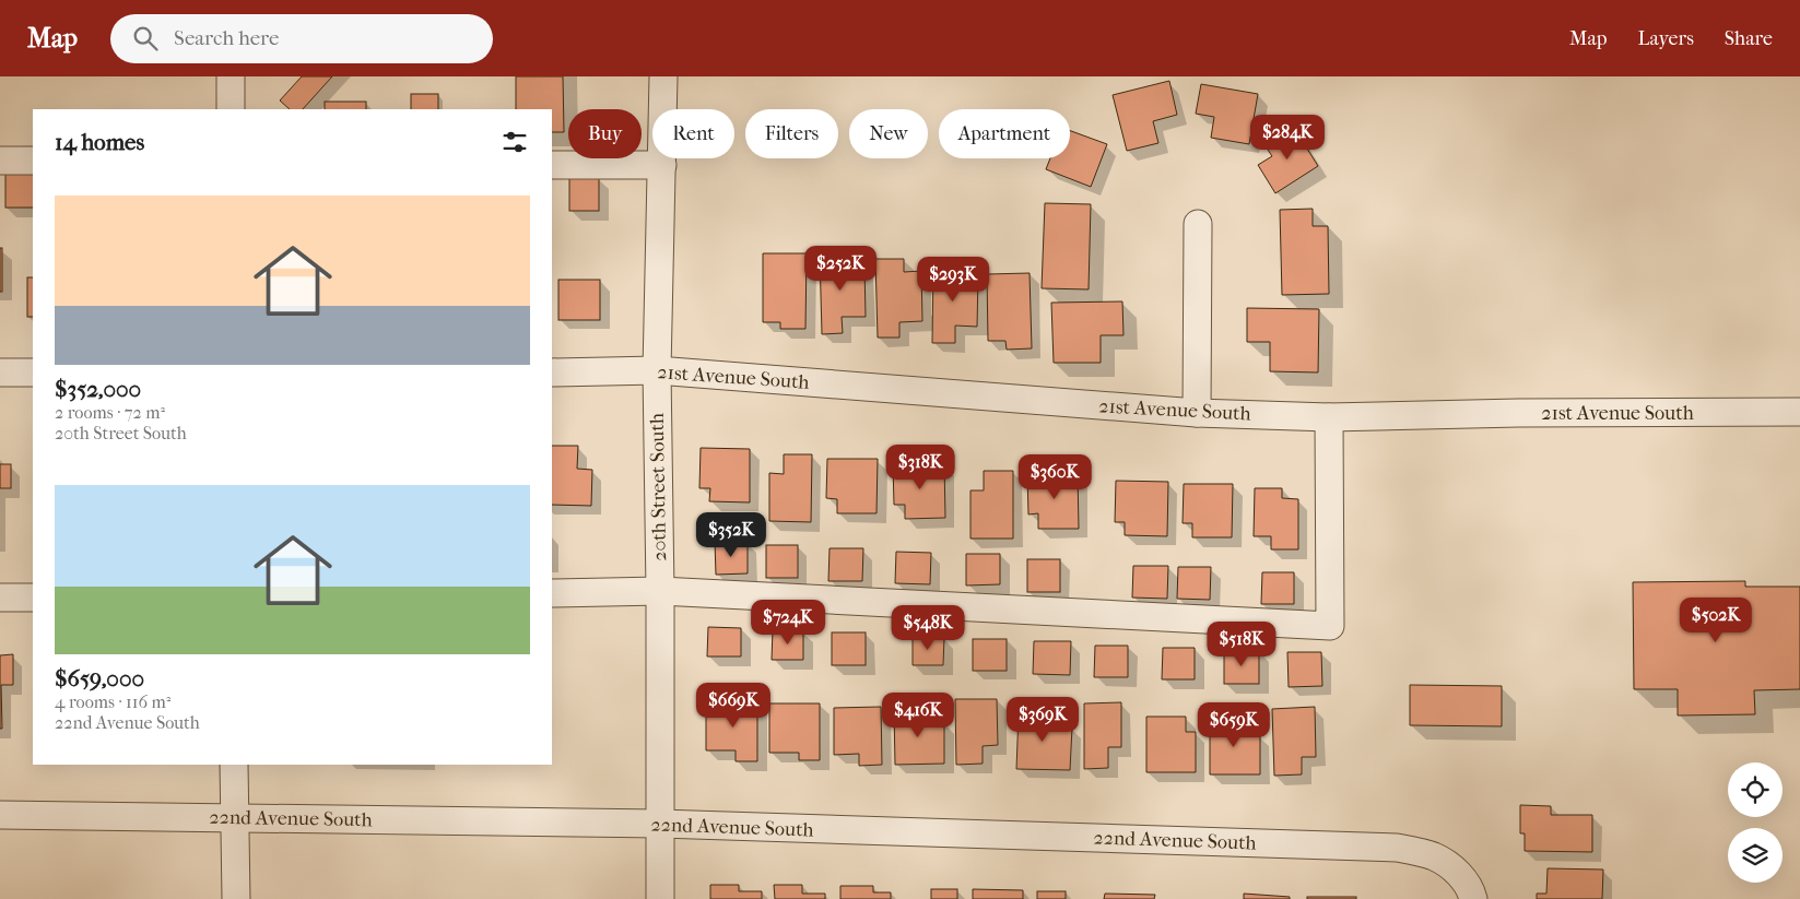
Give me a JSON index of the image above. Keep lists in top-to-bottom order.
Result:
{
  "streets": {
    "street": ["21st Avenue South", "20th Street South", "22nd Avenue South"]
  },
  "crossings": [
    ["21st Avenue South", "20th Street South"],
    ["20th Street South", "22nd Avenue South"]
  ],
  "page": {
    "header": "Map",
    "search": "Search here",
    "nav": ["Map", "Layers", "Share"],
    "chip": [
      "Buy",
      "Rent",
      "Filters",
      "New",
      "Apartment"
    ],
    "heading": "14 homes",
    "price": [
      "$284K",
      "$252K",
      "$293K",
      "$318K",
      "$360K",
      "$352K",
      "$502K",
      "$724K",
      "$548K",
      "$518K",
      "$669K",
      "$416K",
      "$369K",
      "$659K"
    ],
    "list": [
      {
        "name": "$352,000",
        "note": "2 rooms · 72 m² · 20th Street South"
      },
      {
        "name": "$659,000",
        "note": "4 rooms · 116 m² · 22nd Avenue South"
      }
    ]
  }
}
